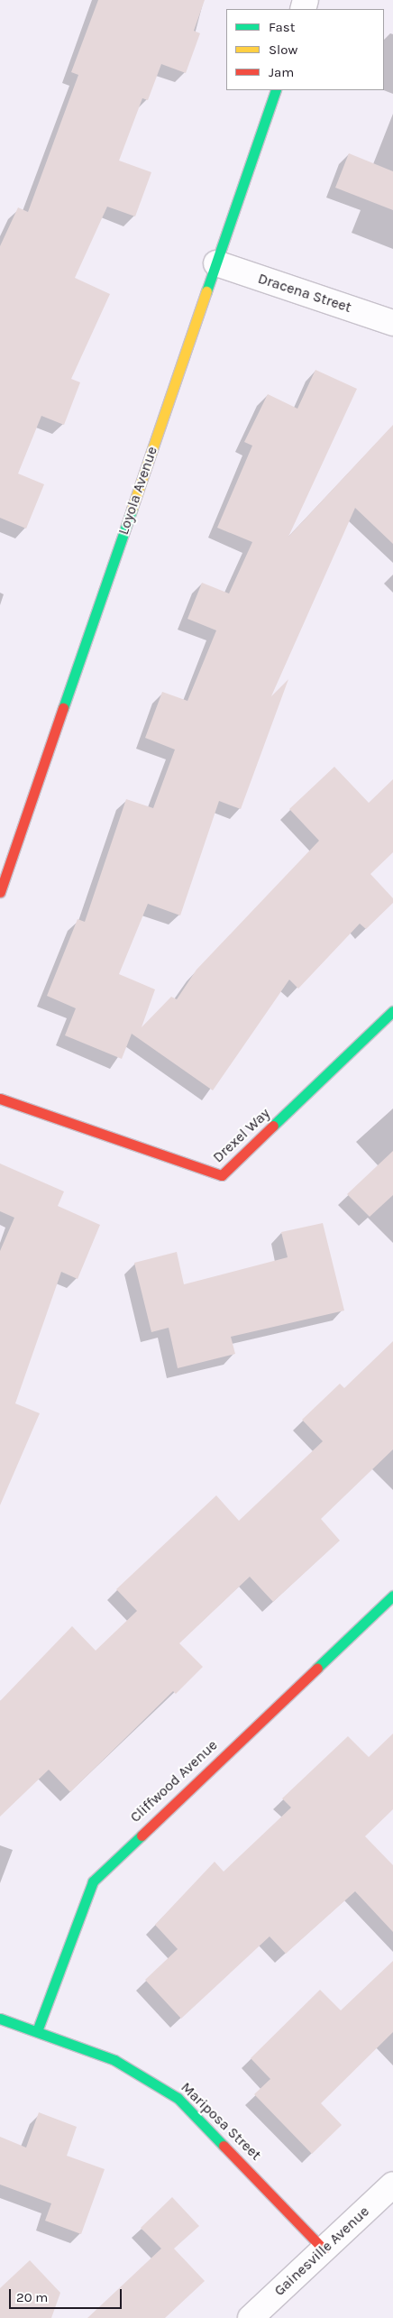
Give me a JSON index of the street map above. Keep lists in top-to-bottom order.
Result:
{
  "streets": {
    "street": [
      "Dracena Street",
      "Loyola Avenue",
      "Drexel Way",
      "Cliffwood Avenue",
      "Mariposa Street",
      "Gainesville Avenue"
    ]
  },
  "crossings": [
    ["Dracena Street", "Loyola Avenue"],
    ["Cliffwood Avenue", "Mariposa Street"],
    ["Mariposa Street", "Gainesville Avenue"]
  ],
  "legend": ["Fast", "Slow", "Jam"],
  "scale_bar": "20 m"
}
